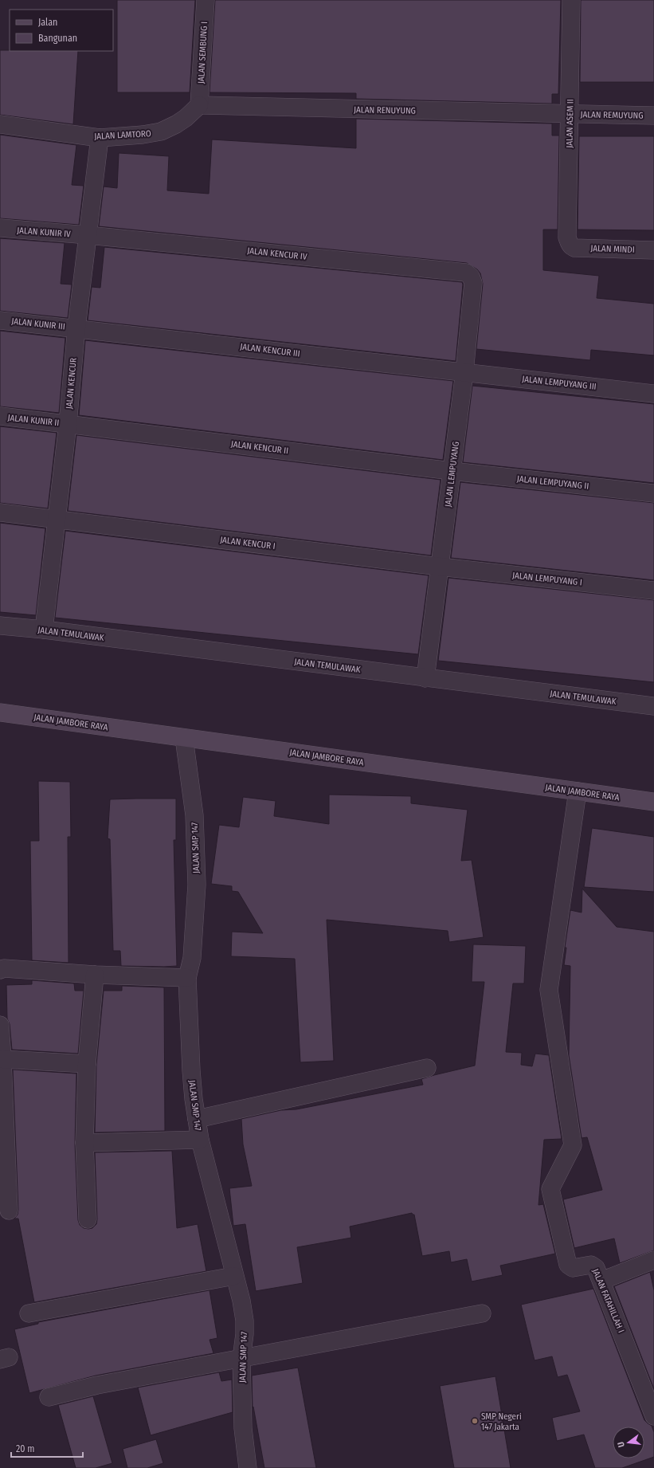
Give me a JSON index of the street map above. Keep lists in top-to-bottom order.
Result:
{
  "streets": {
    "street": [
      "JALAN SEMBUNG I",
      "JALAN RENUYUNG",
      "JALAN REMUYUNG",
      "JALAN ASEM II",
      "JALAN LAMTORO",
      "JALAN KUNIR IV",
      "JALAN MINDI",
      "JALAN KENCUR IV",
      "JALAN KUNIR III",
      "JALAN KENCUR III",
      "JALAN LEMPUYANG III",
      "JALAN KENCUR",
      "JALAN KUNIR II",
      "JALAN KENCUR II",
      "JALAN LEMPUYANG",
      "JALAN LEMPUYANG II",
      "JALAN KENCUR I",
      "JALAN LEMPUYANG I",
      "JALAN TEMULAWAK",
      "JALAN JAMBORE RAYA",
      "JALAN SMP 147",
      "JALAN FATAHILLAH I"
    ]
  },
  "crossings": [
    ["JALAN SEMBUNG I", "JALAN RENUYUNG"],
    ["JALAN SEMBUNG I", "JALAN LAMTORO"],
    ["JALAN RENUYUNG", "JALAN REMUYUNG"],
    ["JALAN RENUYUNG", "JALAN ASEM II"],
    ["JALAN RENUYUNG", "JALAN LAMTORO"],
    ["JALAN REMUYUNG", "JALAN ASEM II"],
    ["JALAN ASEM II", "JALAN MINDI"],
    ["JALAN LAMTORO", "JALAN KENCUR"],
    ["JALAN KUNIR IV", "JALAN KENCUR IV"],
    ["JALAN KUNIR IV", "JALAN KENCUR"],
    ["JALAN KENCUR IV", "JALAN KENCUR"],
    ["JALAN KENCUR IV", "JALAN LEMPUYANG"],
    ["JALAN KUNIR III", "JALAN KENCUR III"],
    ["JALAN KUNIR III", "JALAN KENCUR"],
    ["JALAN KENCUR III", "JALAN LEMPUYANG III"],
    ["JALAN KENCUR III", "JALAN KENCUR"],
    ["JALAN KENCUR III", "JALAN LEMPUYANG"],
    ["JALAN LEMPUYANG III", "JALAN LEMPUYANG"],
    ["JALAN KENCUR", "JALAN KUNIR II"],
    ["JALAN KENCUR", "JALAN KENCUR II"],
    ["JALAN KENCUR", "JALAN KENCUR I"],
    ["JALAN KENCUR", "JALAN TEMULAWAK"],
    ["JALAN KUNIR II", "JALAN KENCUR II"],
    ["JALAN KENCUR II", "JALAN LEMPUYANG"],
    ["JALAN KENCUR II", "JALAN LEMPUYANG II"],
    ["JALAN LEMPUYANG", "JALAN LEMPUYANG II"],
    ["JALAN LEMPUYANG", "JALAN KENCUR I"],
    ["JALAN LEMPUYANG", "JALAN LEMPUYANG I"],
    ["JALAN LEMPUYANG", "JALAN TEMULAWAK"],
    ["JALAN KENCUR I", "JALAN LEMPUYANG I"],
    ["JALAN JAMBORE RAYA", "JALAN SMP 147"],
    ["JALAN JAMBORE RAYA", "JALAN FATAHILLAH I"]
  ],
  "places": ["SMP Negeri 147 Jakarta"],
  "legend": ["Jalan", "Bangunan"],
  "scale_bar": "20 m",
  "north": "left"
}
